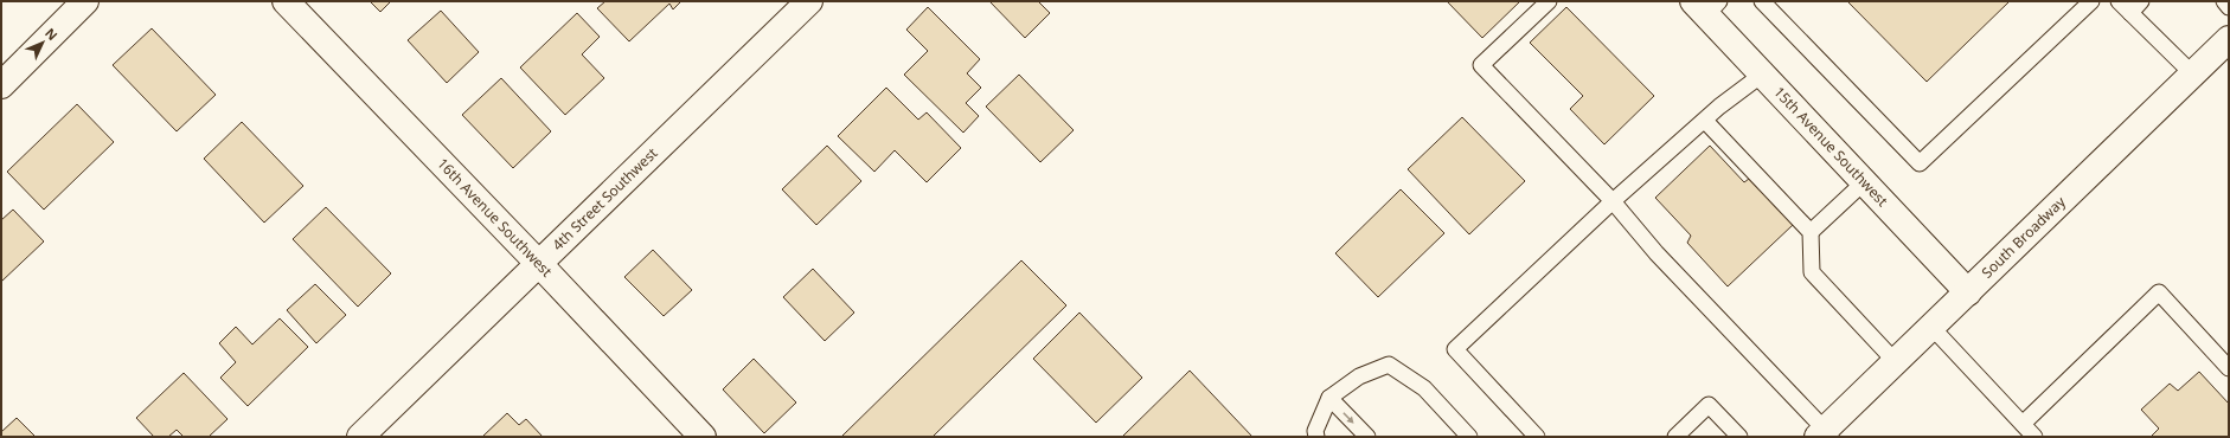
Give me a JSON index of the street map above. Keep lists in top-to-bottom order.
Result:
{
  "streets": {
    "street": [
      "15th Avenue Southwest",
      "4th Street Southwest",
      "16th Avenue Southwest",
      "South Broadway"
    ]
  },
  "crossings": [
    ["15th Avenue Southwest", "South Broadway"],
    ["4th Street Southwest", "16th Avenue Southwest"]
  ],
  "north": "top right"
}
